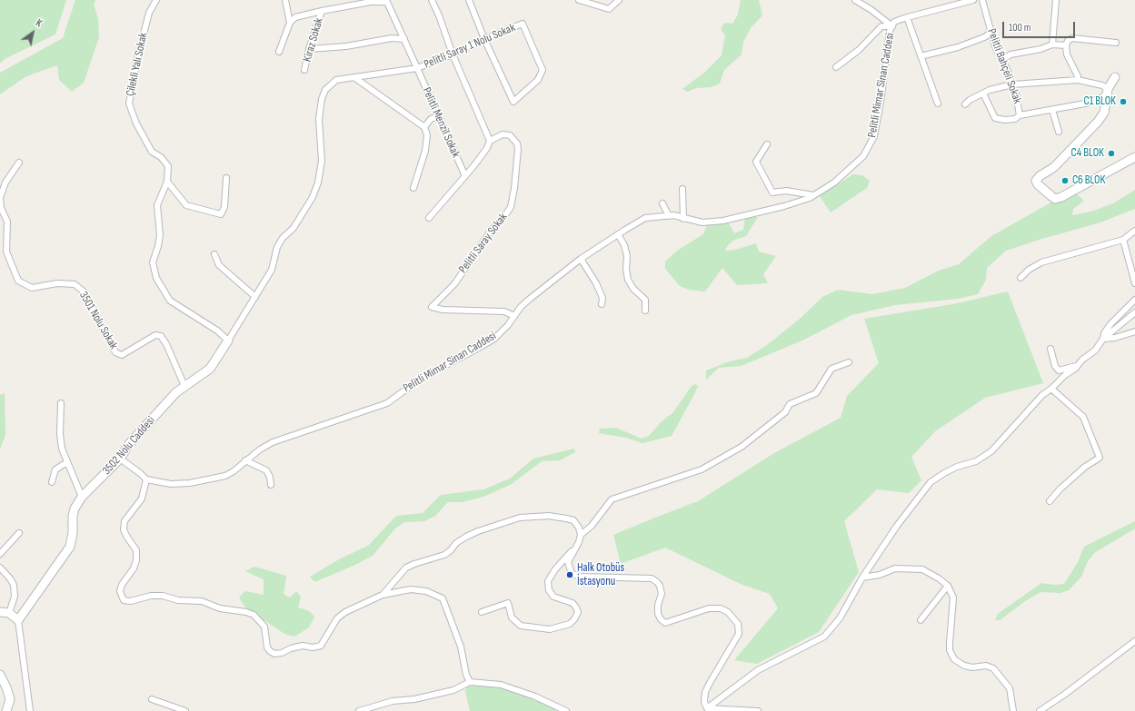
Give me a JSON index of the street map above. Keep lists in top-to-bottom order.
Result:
{
  "streets": {
    "street": [
      "Kiraz Sokak",
      "Pelitli Saray 1 Nolu Sokak",
      "Çilekli Yalı Sokak",
      "Pelitli Bahçeli Sokak",
      "Pelitli Mimar Sinan Caddesi",
      "Pelitli Menzil Sokak",
      "Pelitli Saray Sokak",
      "3501 Nolu Sokak",
      "3502 Nolu Caddesi"
    ]
  },
  "crossings": [
    ["Kiraz Sokak", "Pelitli Menzil Sokak"],
    ["Pelitli Saray 1 Nolu Sokak", "Çilekli Yalı Sokak"],
    ["Pelitli Saray 1 Nolu Sokak", "Pelitli Menzil Sokak"],
    ["Pelitli Saray 1 Nolu Sokak", "3502 Nolu Caddesi"],
    ["Çilekli Yalı Sokak", "3502 Nolu Caddesi"],
    ["Pelitli Mimar Sinan Caddesi", "Pelitli Saray Sokak"],
    ["3501 Nolu Sokak", "3502 Nolu Caddesi"]
  ],
  "places": [
    "C1 BLOK",
    "C4 BLOK",
    "C6 BLOK",
    "Halk Otobüs İstasyonu"
  ],
  "scale_bar": "100 m",
  "north": "top right"
}
